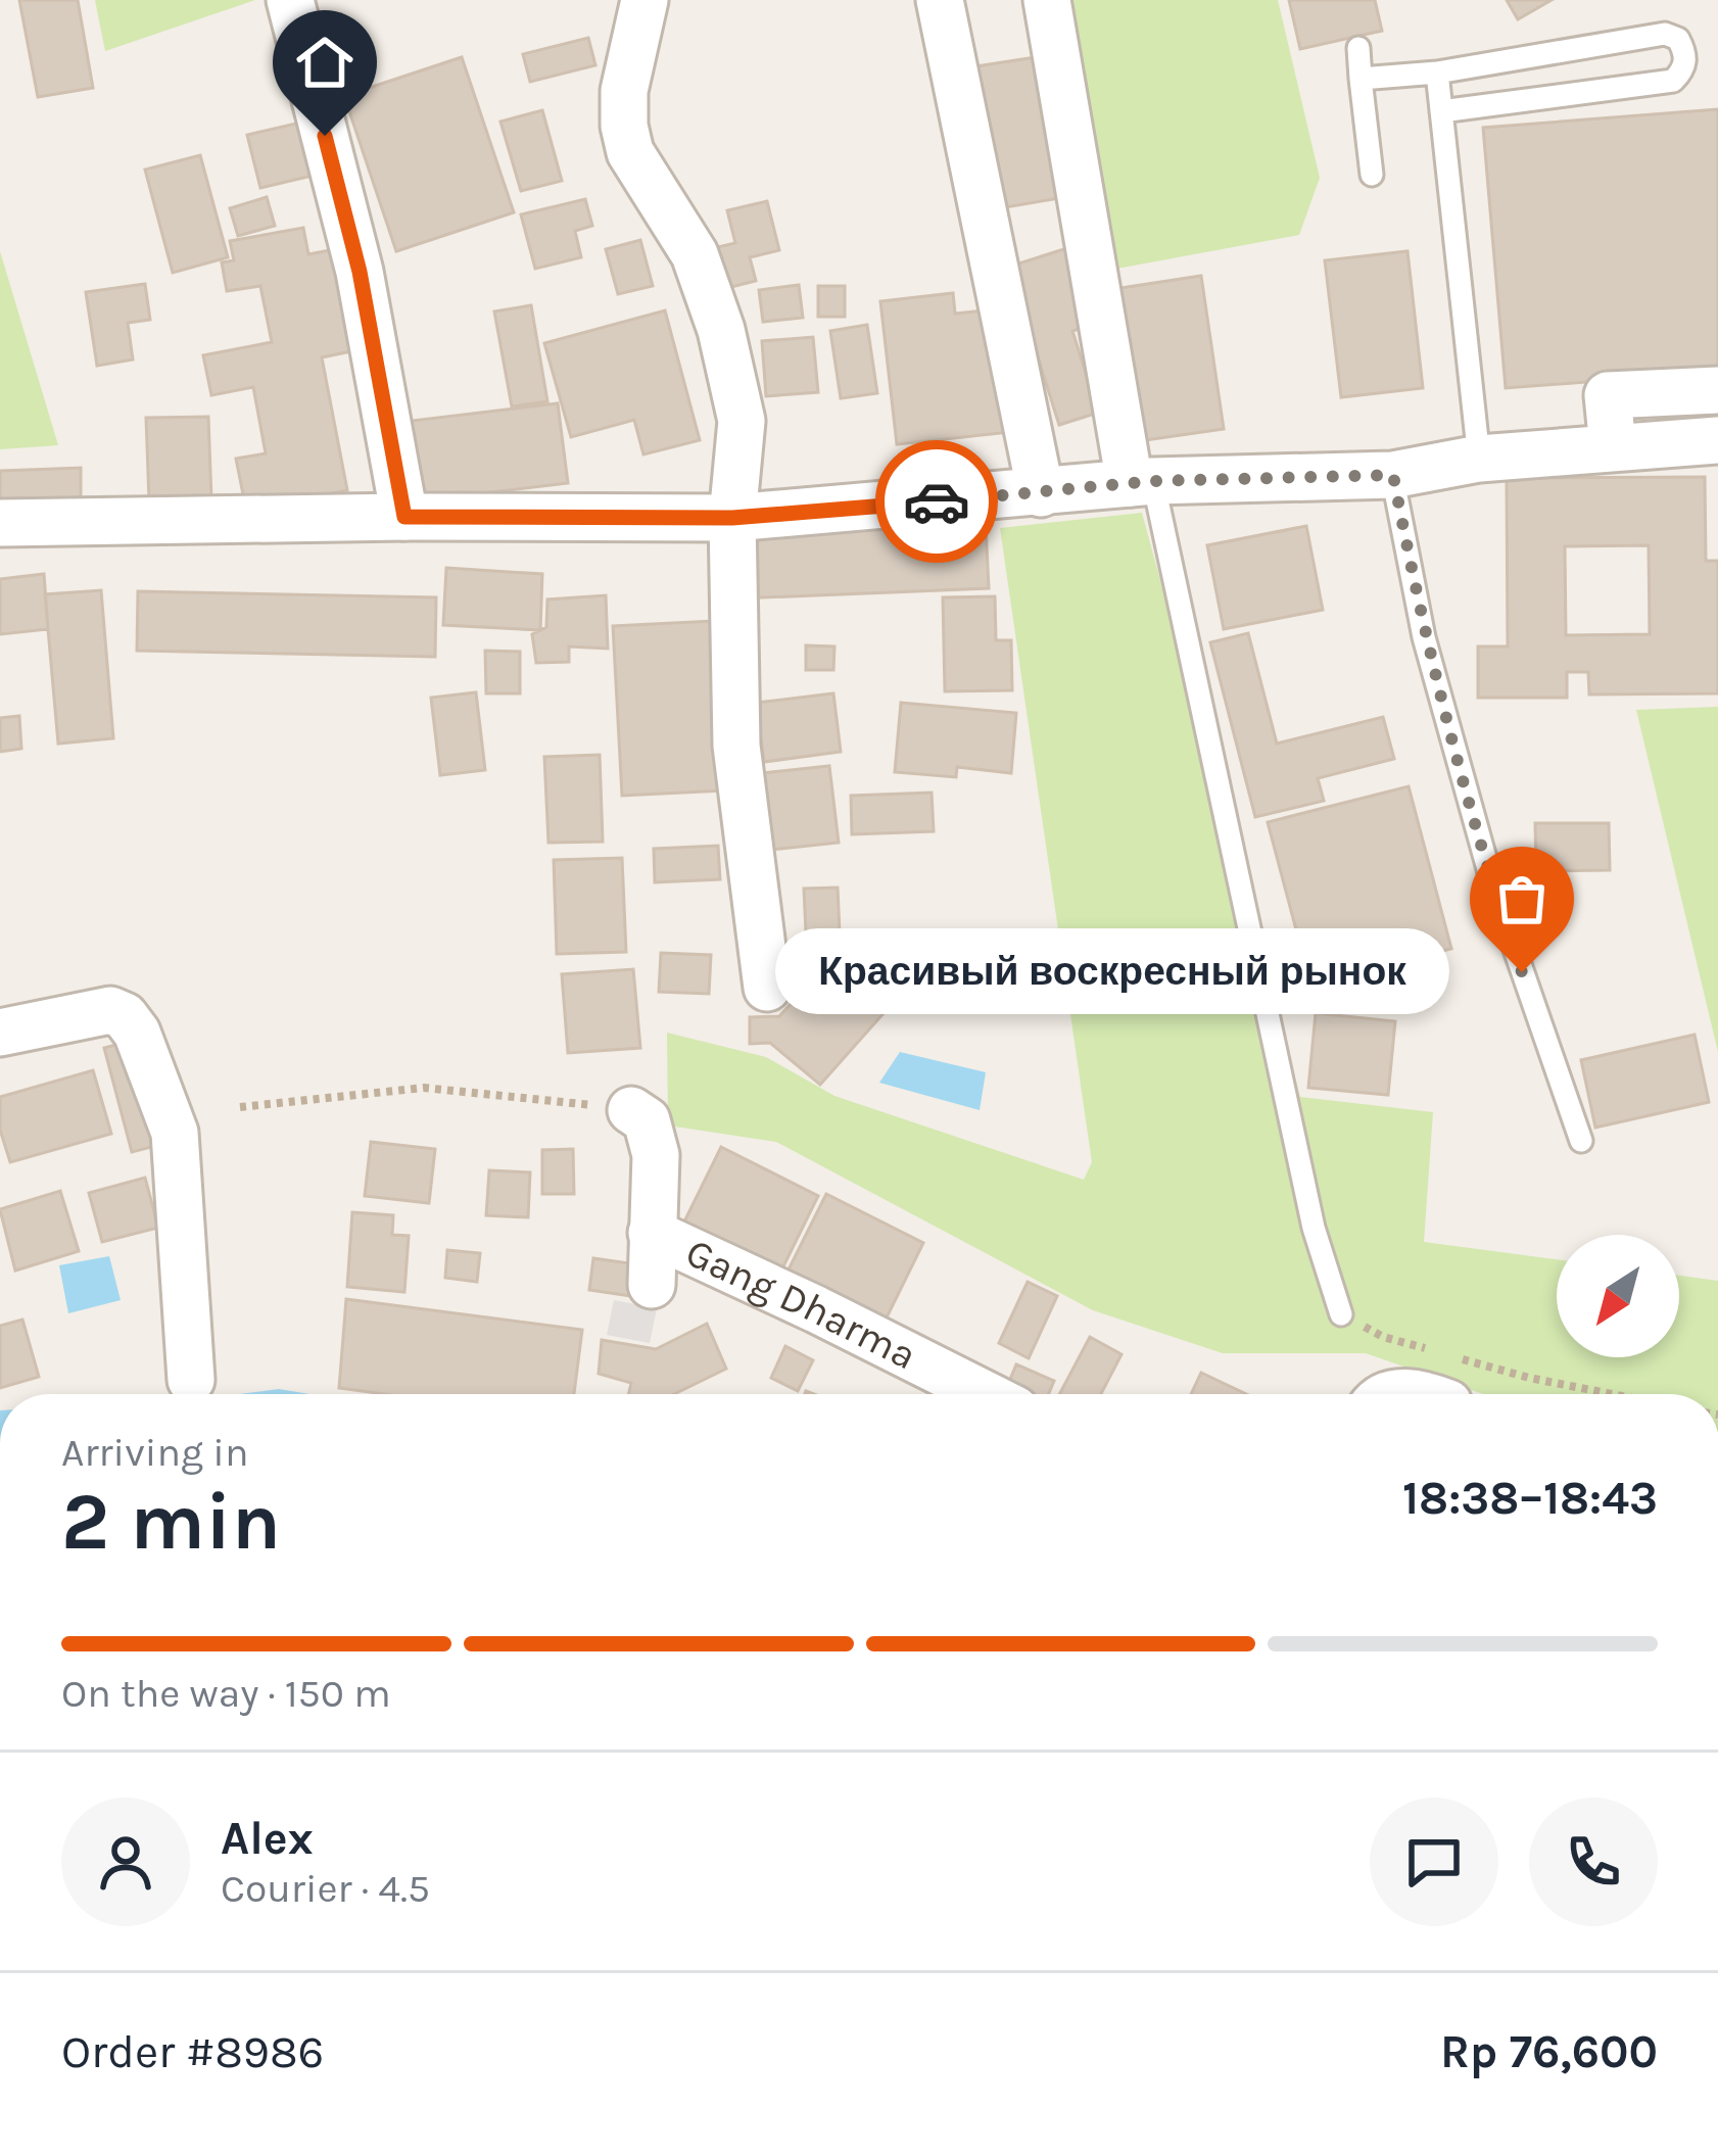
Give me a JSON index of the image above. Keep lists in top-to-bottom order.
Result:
{
  "streets": {
    "street": ["Gang Dharma"]
  },
  "places": ["Красивый воскресный рынок"],
  "north": "bottom left",
  "page": {
    "bubble": "Красивый воскресный рынок",
    "heading": ["2 min", "Arriving in", "18:38–18:43"],
    "panel": [
      "Alex",
      "Courier · 4.5",
      "Order #8986",
      "Rp 76,600"
    ],
    "bar": "On the way · 150 m"
  }
}
